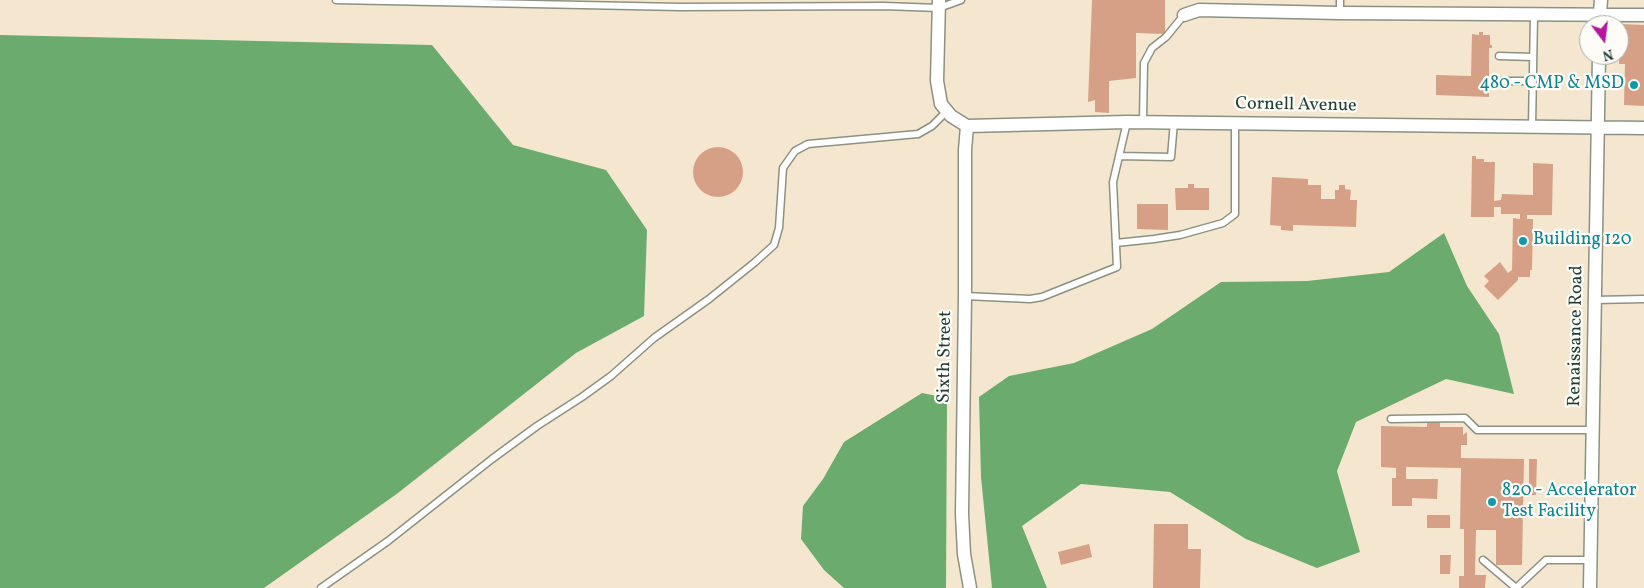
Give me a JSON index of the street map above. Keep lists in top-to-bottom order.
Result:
{
  "streets": {
    "street": ["Cornell Avenue", "Renaissance Road", "Sixth Street"]
  },
  "crossings": [
    ["Cornell Avenue", "Renaissance Road"],
    ["Cornell Avenue", "Sixth Street"]
  ],
  "places": ["480 - CMP & MSD", "Building 120", "820 - Accelerator Test Facility"],
  "north": "bottom"
}
